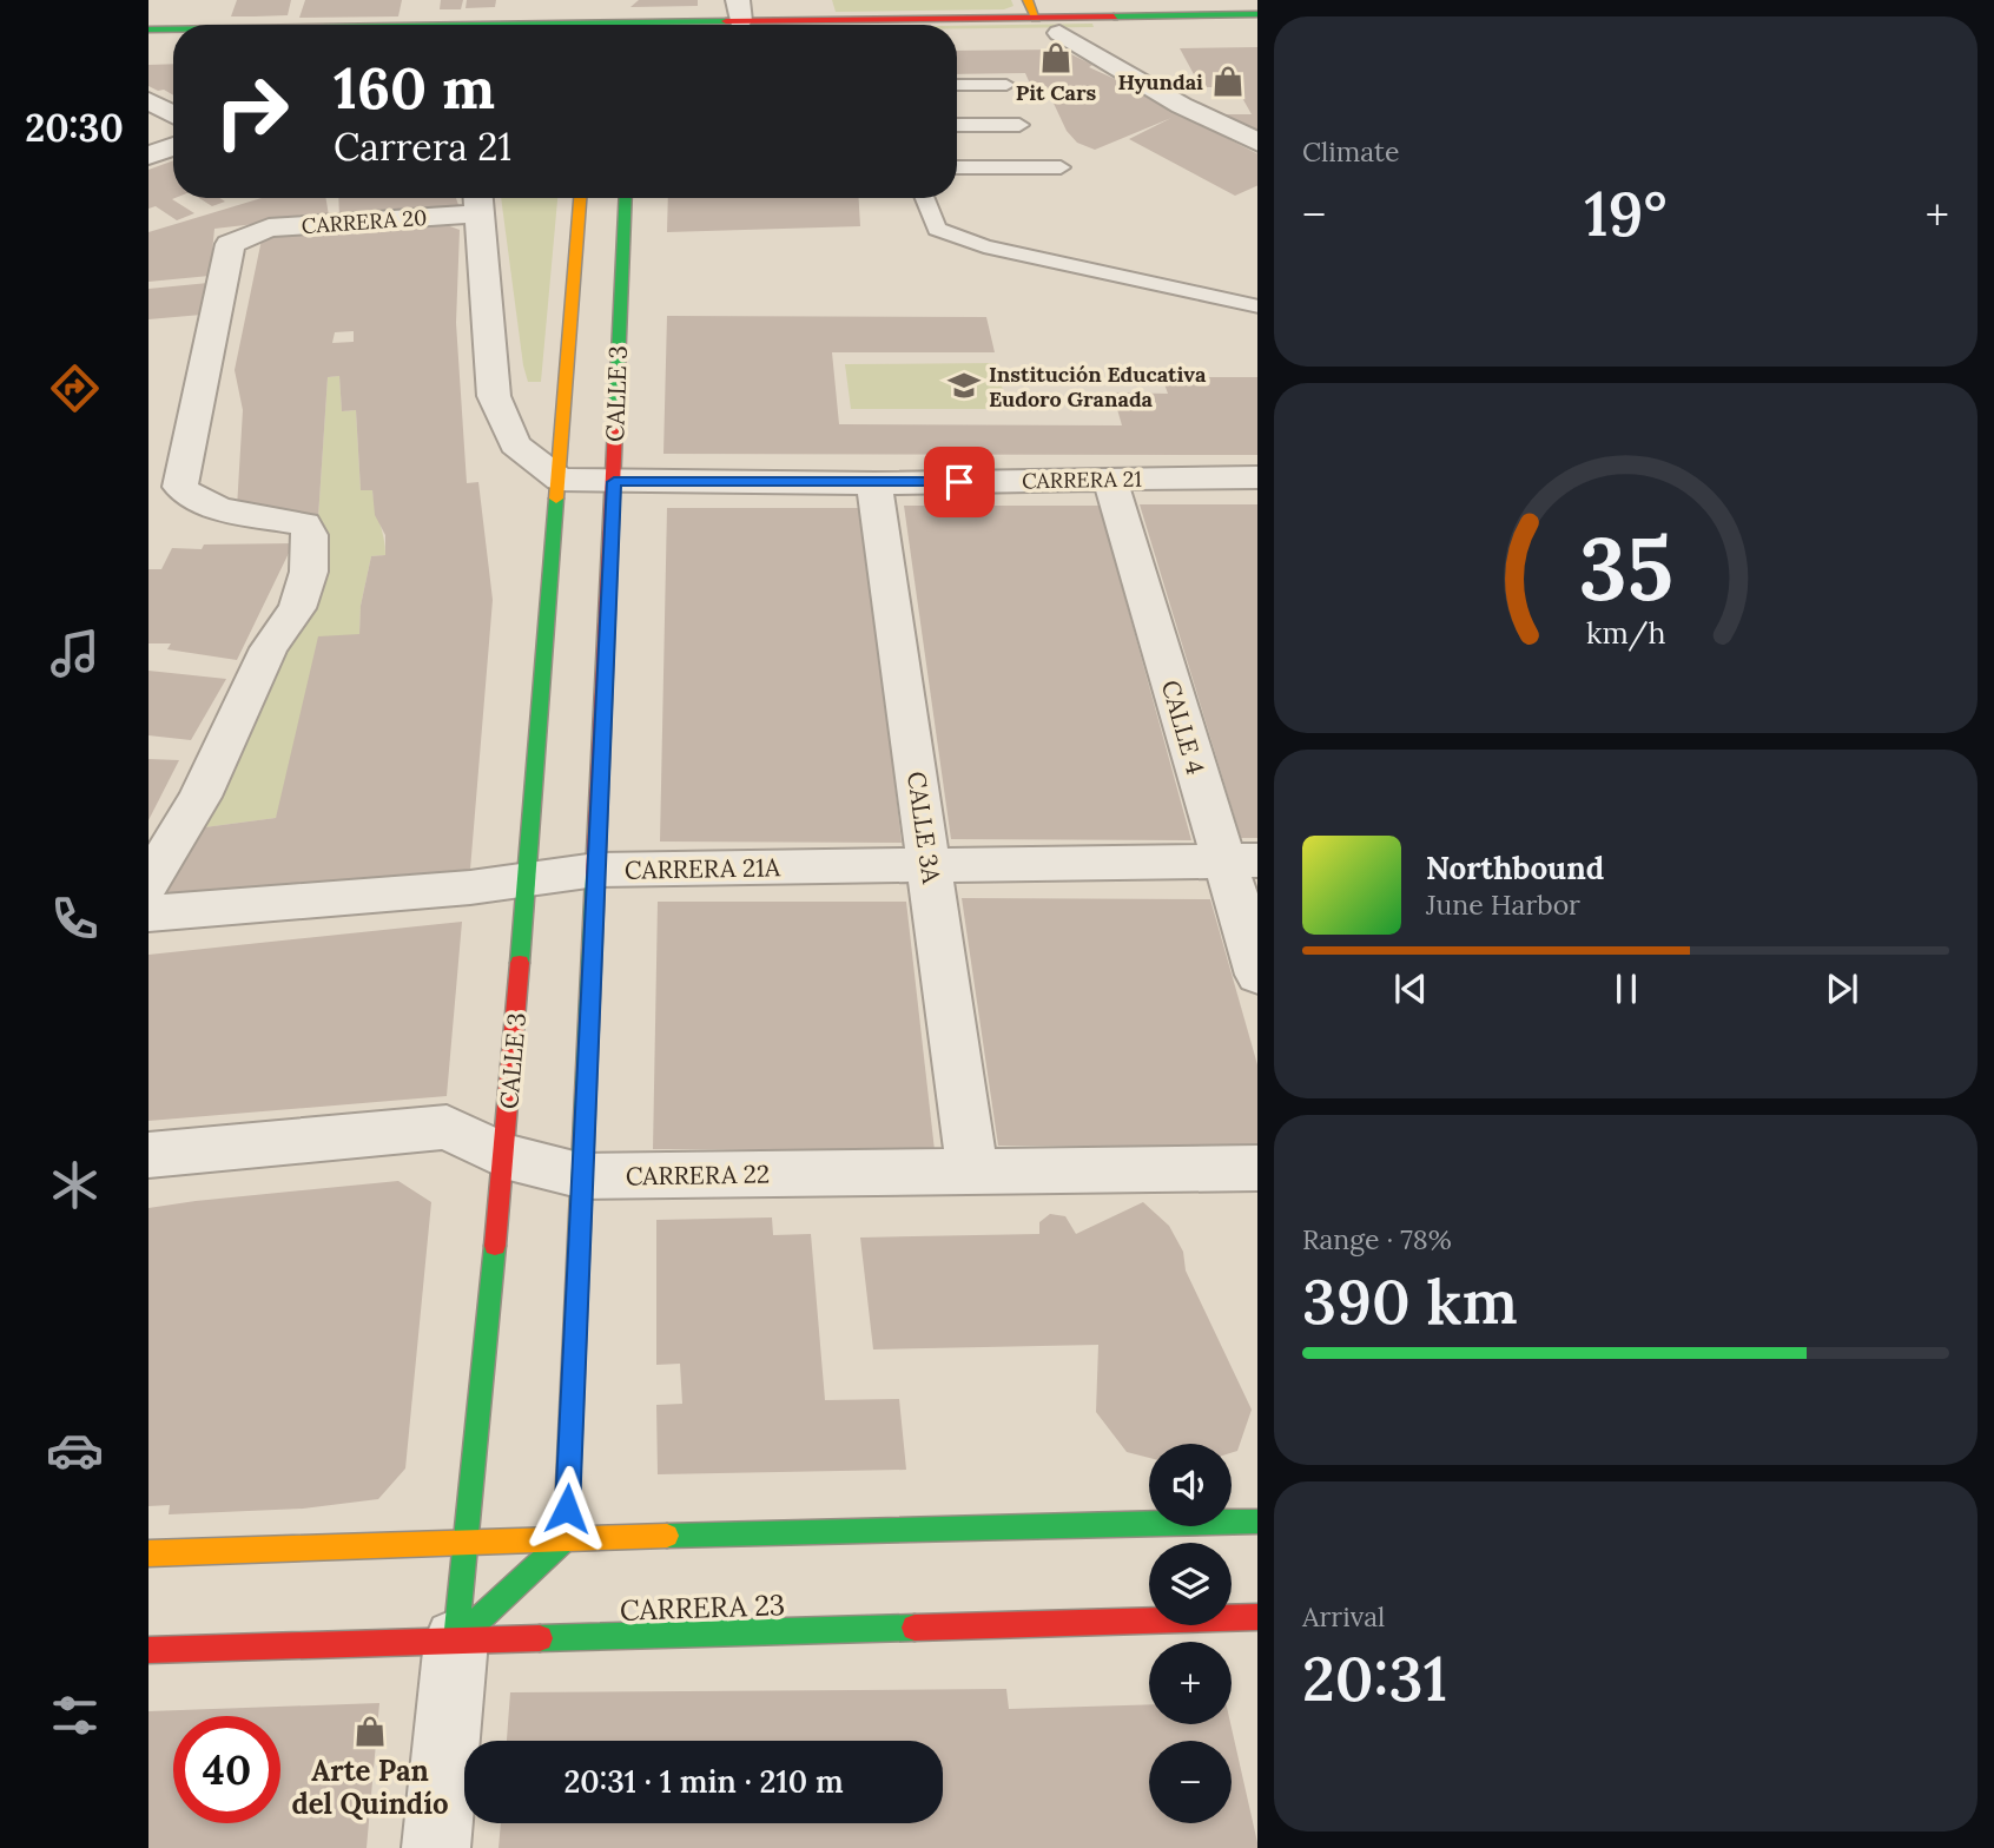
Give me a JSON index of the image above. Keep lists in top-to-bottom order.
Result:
{
  "streets": {
    "street": [
      "CARRERA 20",
      "CALLE 3",
      "CARRERA 21",
      "CALLE 4",
      "CALLE 3A",
      "CARRERA 21A",
      "CARRERA 22",
      "CARRERA 23"
    ]
  },
  "crossings": [
    ["CALLE 3", "CARRERA 21"],
    ["CALLE 3", "CARRERA 21A"],
    ["CALLE 3", "CARRERA 22"],
    ["CALLE 3", "CARRERA 23"],
    ["CARRERA 21", "CALLE 4"],
    ["CARRERA 21", "CALLE 3A"],
    ["CALLE 4", "CARRERA 21A"],
    ["CALLE 3A", "CARRERA 21A"],
    ["CALLE 3A", "CARRERA 22"]
  ],
  "places": {
    "shop": ["Pit Cars", "Hyundai", "Arte Pan del Quindío"],
    "school or university": ["Institución Educativa Eudoro Granada"]
  },
  "page": {
    "tabs": "20:30",
    "tile": [
      "Climate",
      ["Range · 78%", "390 km"],
      ["Arrival", "20:31"]
    ],
    "turn": ["160 m", "Carrera 21"],
    "heat": ["−", "19°", "+"],
    "song": ["Northbound", "June Harbor"],
    "map_buttons": ["+", "−"],
    "limit": "40",
    "trip": "20:31 · 1 min · 210 m",
    "gauge": ["35", "km/h"]
  }
}
